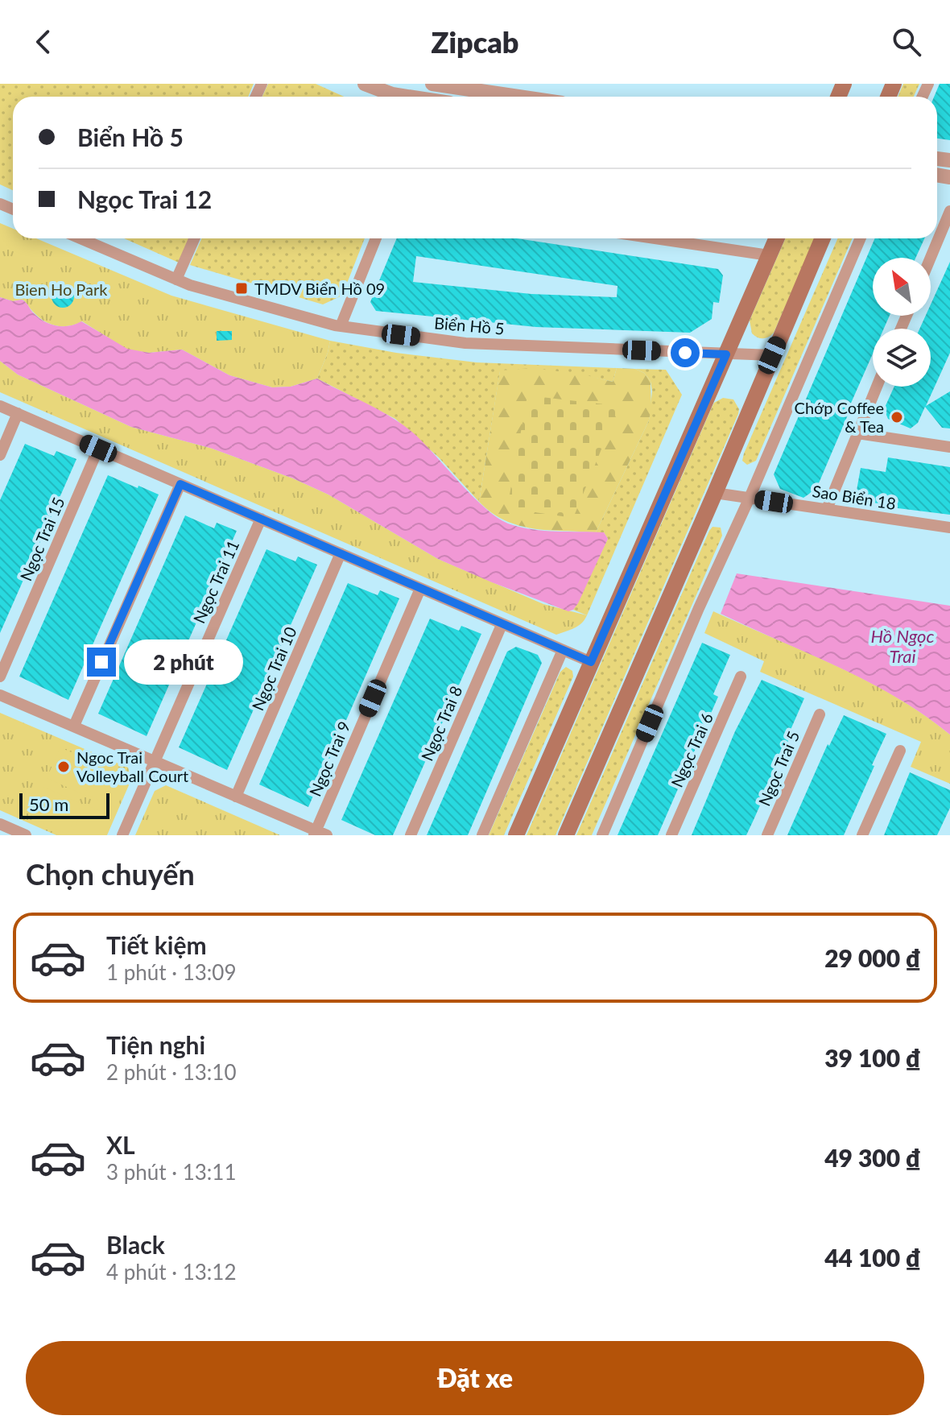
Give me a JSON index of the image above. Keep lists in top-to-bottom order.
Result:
{
  "streets": {
    "street": [
      "Biển Hồ 5",
      "Sao Biển 18",
      "Ngọc Trai 15",
      "Ngọc Trai 11",
      "Ngọc Trai 10",
      "Ngọc Trai 8",
      "Ngọc Trai 6",
      "Ngọc Trai 9",
      "Ngọc Trai 5"
    ]
  },
  "water": ["Hồ Ngọc Trai"],
  "parks": ["Bien Ho Park"],
  "places": {
    "transit": ["TMDV Biển Hồ 09"],
    "other": ["Chớp Coffee & Tea", "Ngoc Trai Volleyball Court"]
  },
  "scale_bar": "50 m",
  "north": "top left",
  "page": {
    "header": "Zipcab",
    "banner": ["Biển Hồ 5", "Ngọc Trai 12"],
    "bubble": "2 phút",
    "scale": "50 m",
    "heading": "Chọn chuyến",
    "list": [
      {
        "name": "Tiết kiệm",
        "note": "1 phút · 13:09",
        "value": "29 000 ₫"
      },
      {
        "name": "Tiện nghi",
        "note": "2 phút · 13:10",
        "value": "39 100 ₫"
      },
      {
        "name": "XL",
        "note": "3 phút · 13:11",
        "value": "49 300 ₫"
      },
      {
        "name": "Black",
        "note": "4 phút · 13:12",
        "value": "44 100 ₫"
      }
    ],
    "buttons": "Đặt xe"
  }
}
